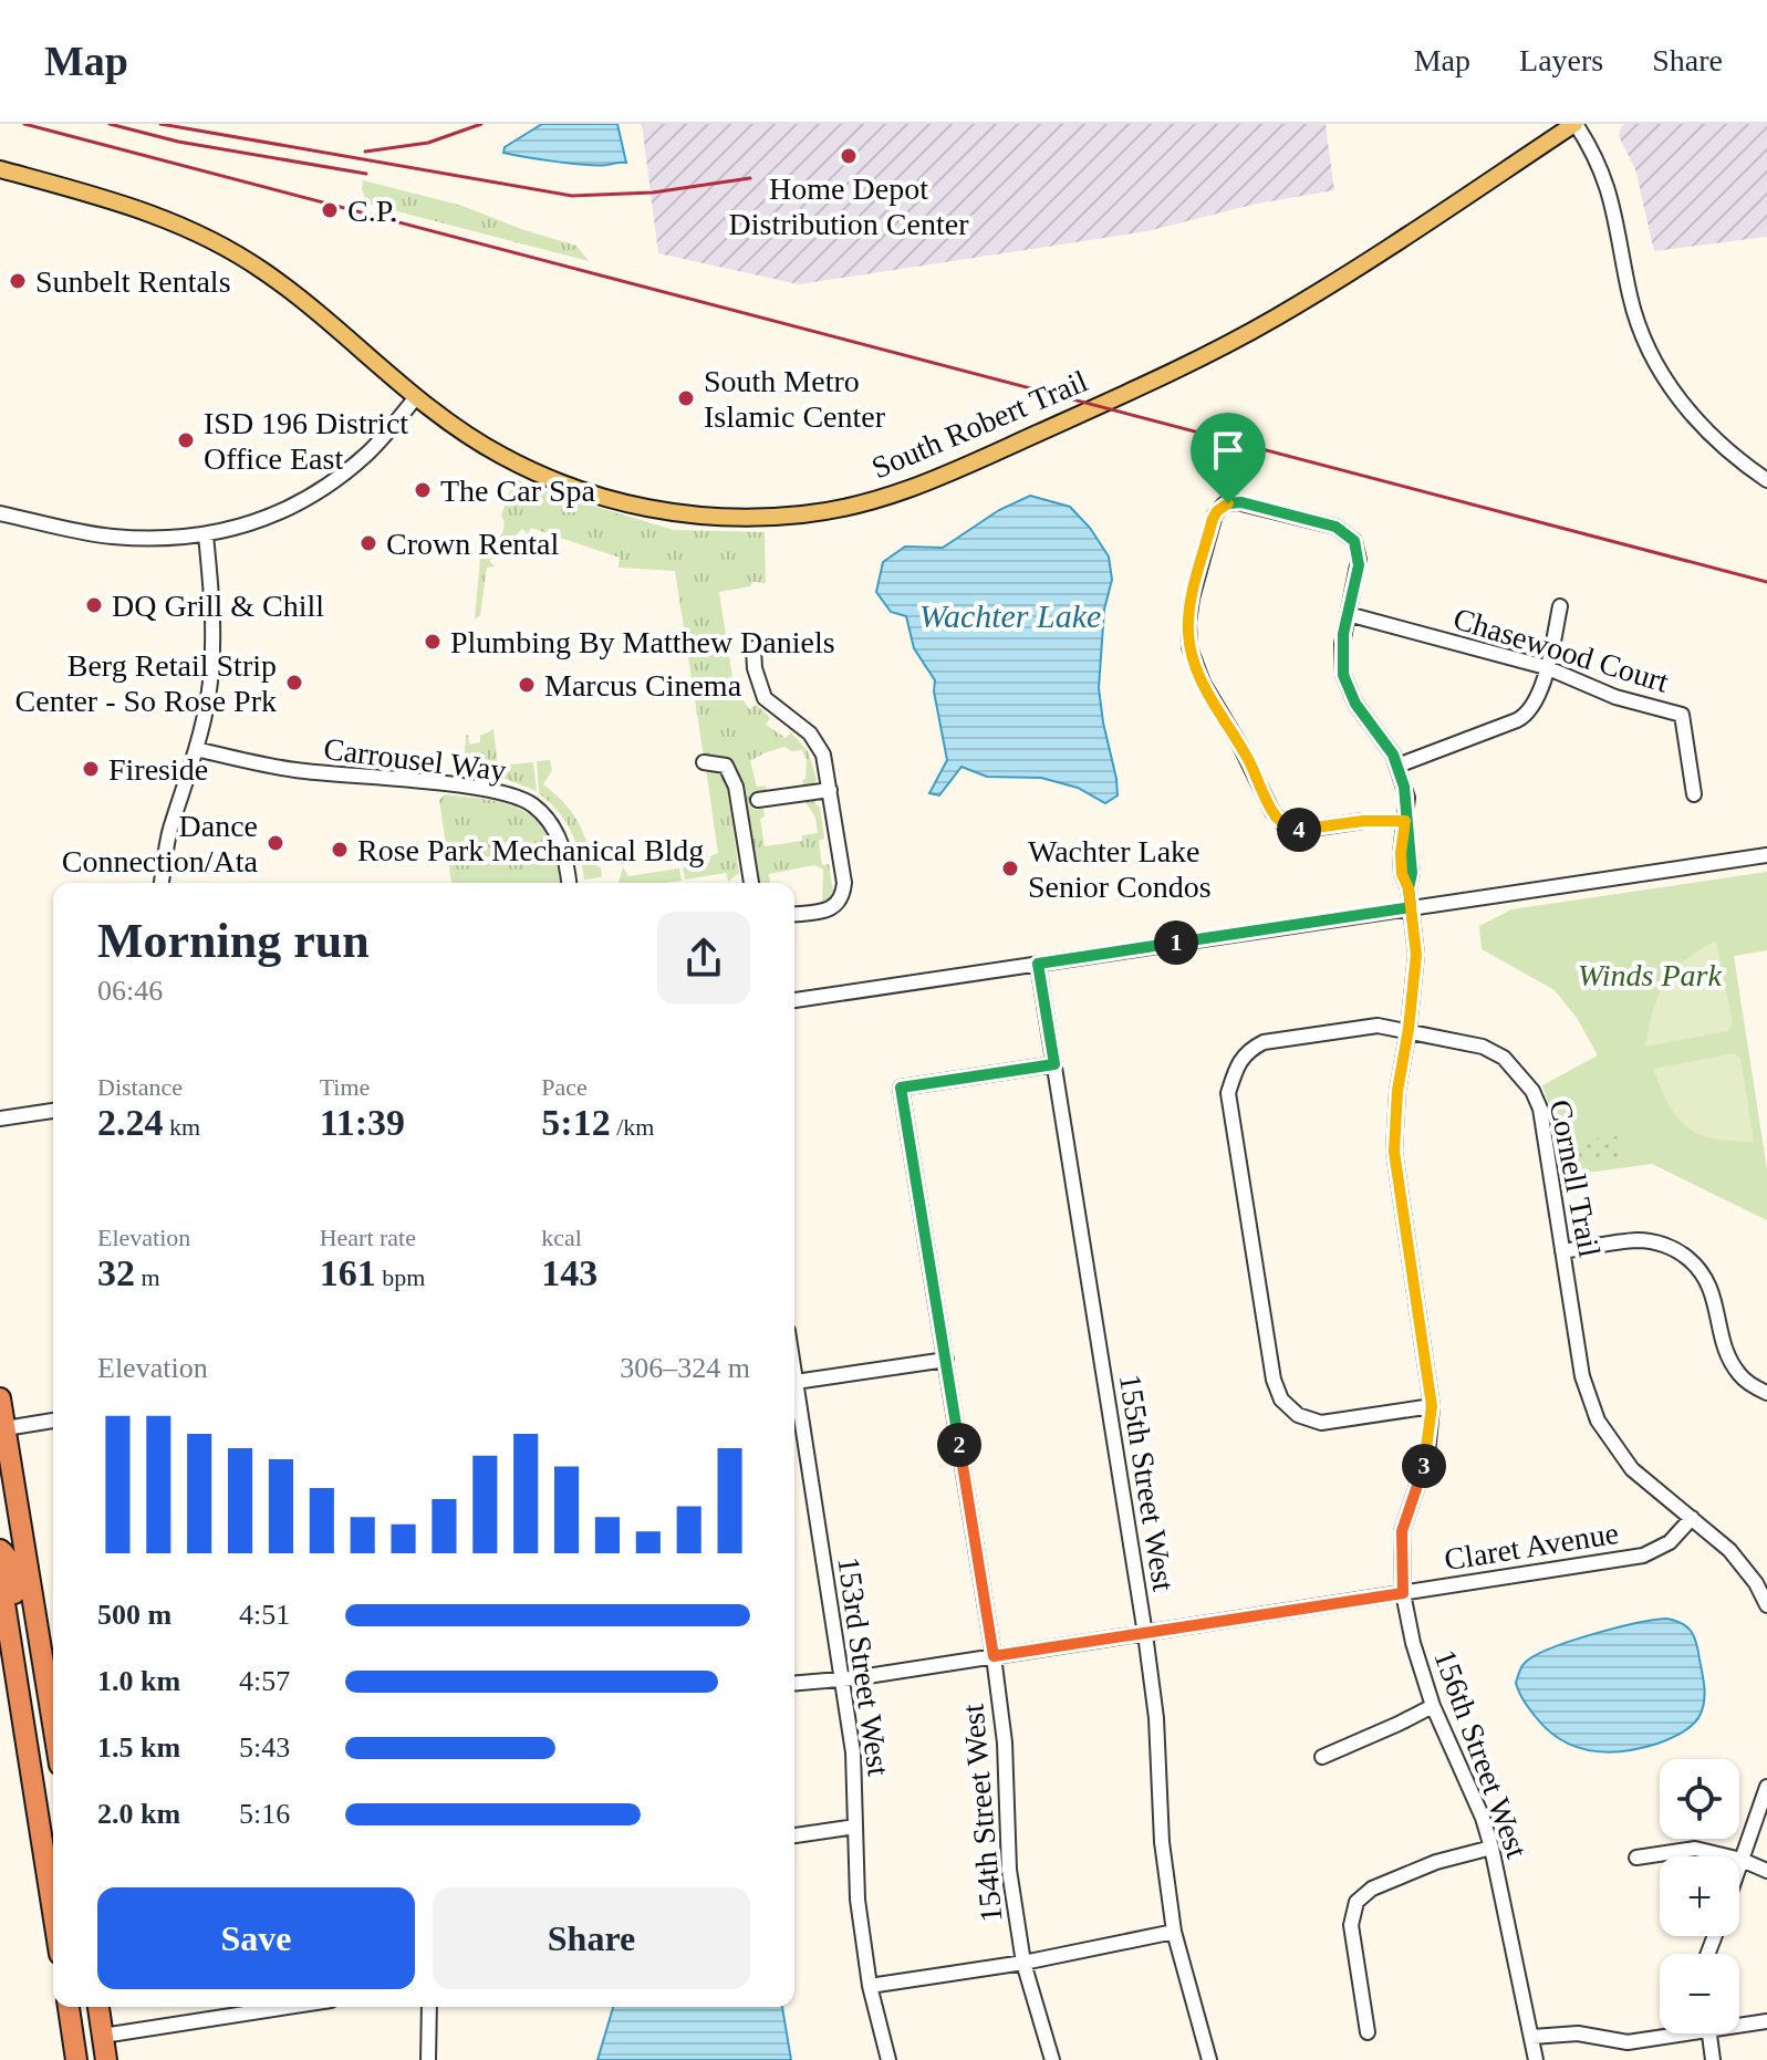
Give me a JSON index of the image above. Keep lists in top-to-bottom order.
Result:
{
  "streets": {
    "main road": ["South Robert Trail"],
    "street": [
      "Chasewood Court",
      "Carrousel Way",
      "Cornell Trail",
      "155th Street West",
      "Claret Avenue",
      "153rd Street West",
      "156th Street West",
      "154th Street West"
    ]
  },
  "crossings": [
    ["Chasewood Court", "156th Street West"],
    ["Cornell Trail", "Claret Avenue"],
    ["Cornell Trail", "156th Street West"],
    ["155th Street West", "Claret Avenue"],
    ["155th Street West", "154th Street West"],
    ["Claret Avenue", "153rd Street West"],
    ["Claret Avenue", "156th Street West"],
    ["Claret Avenue", "154th Street West"]
  ],
  "water": ["Wachter Lake"],
  "parks": ["Winds Park"],
  "places": [
    "Home Depot Distribution Center",
    "C.P.",
    "Sunbelt Rentals",
    "South Metro Islamic Center",
    "ISD 196 District Office East",
    "The Car Spa",
    "Crown Rental",
    "DQ Grill & Chill",
    "Plumbing By Matthew Daniels",
    "Berg Retail Strip Center - So Rose Prk",
    "Marcus Cinema",
    "Fireside",
    "Dance Connection/Ata",
    "Rose Park Mechanical Bldg",
    "Wachter Lake Senior Condos"
  ],
  "page": {
    "header": "Map",
    "nav": ["Map", "Layers", "Share"],
    "pins": [
      "4",
      "1",
      "2",
      "3"
    ],
    "heading": ["Morning run", "06:46"],
    "stats": [
      ["Distance", "2.24 km"],
      ["Time", "11:39"],
      ["Pace", "5:12 /km"],
      ["Elevation", "32 m"],
      ["Heart rate", "161 bpm"],
      ["kcal", "143"]
    ],
    "chart": ["Elevation", "306–324 m"],
    "list": [
      {
        "name": "500 m",
        "note": "4:51"
      },
      {
        "name": "1.0 km",
        "note": "4:57"
      },
      {
        "name": "1.5 km",
        "note": "5:43"
      },
      {
        "name": "2.0 km",
        "note": "5:16"
      }
    ],
    "map_buttons": ["+", "−"],
    "buttons": ["Save", "Share"]
  }
}
